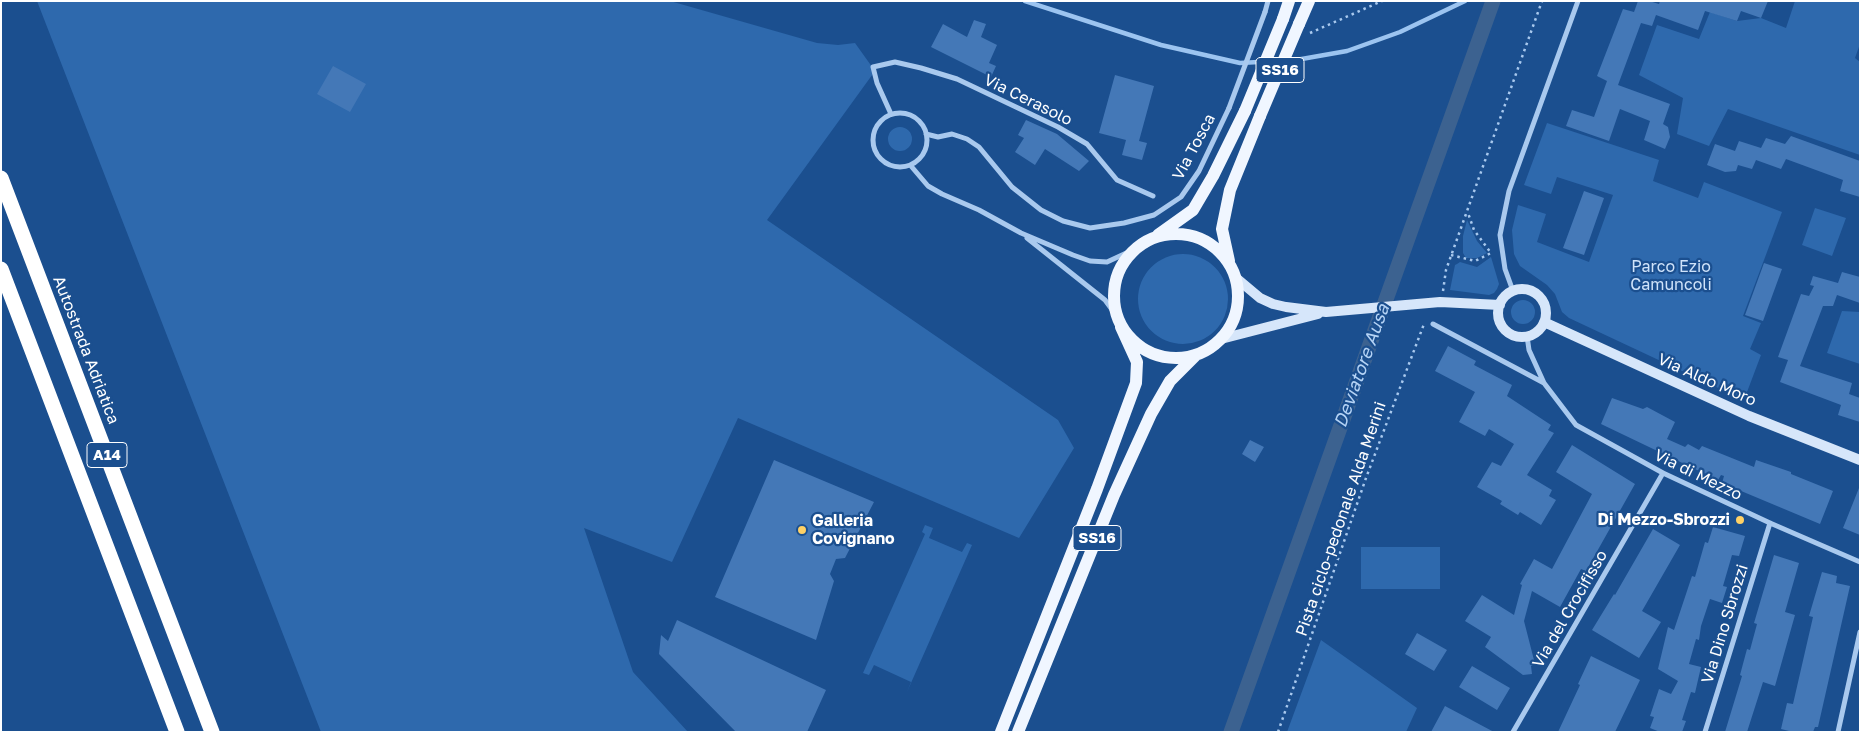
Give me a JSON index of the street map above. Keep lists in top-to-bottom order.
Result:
{
  "streets": {
    "highway": ["Autostrada Adriatica", "A14"],
    "main road": ["SS16"],
    "street": [
      "Via Cerasolo",
      "Via Tosca",
      "Via Aldo Moro",
      "Via di Mezzo",
      "Via del Crocifisso",
      "Via Dino Sbrozzi"
    ],
    "path": ["Pista ciclo-pedonale Alda Merini"]
  },
  "crossings": [
    ["Via Cerasolo", "Via Tosca"],
    ["Via Aldo Moro", "Via di Mezzo"],
    ["Via di Mezzo", "Pista ciclo-pedonale Alda Merini"],
    ["Via di Mezzo", "Via del Crocifisso"],
    ["Via di Mezzo", "Via Dino Sbrozzi"]
  ],
  "water": ["Deviatore Ausa"],
  "parks": ["Parco Ezio Camuncoli"],
  "places": ["Di Mezzo-Sbrozzi", "Galleria Covignano"]
}
